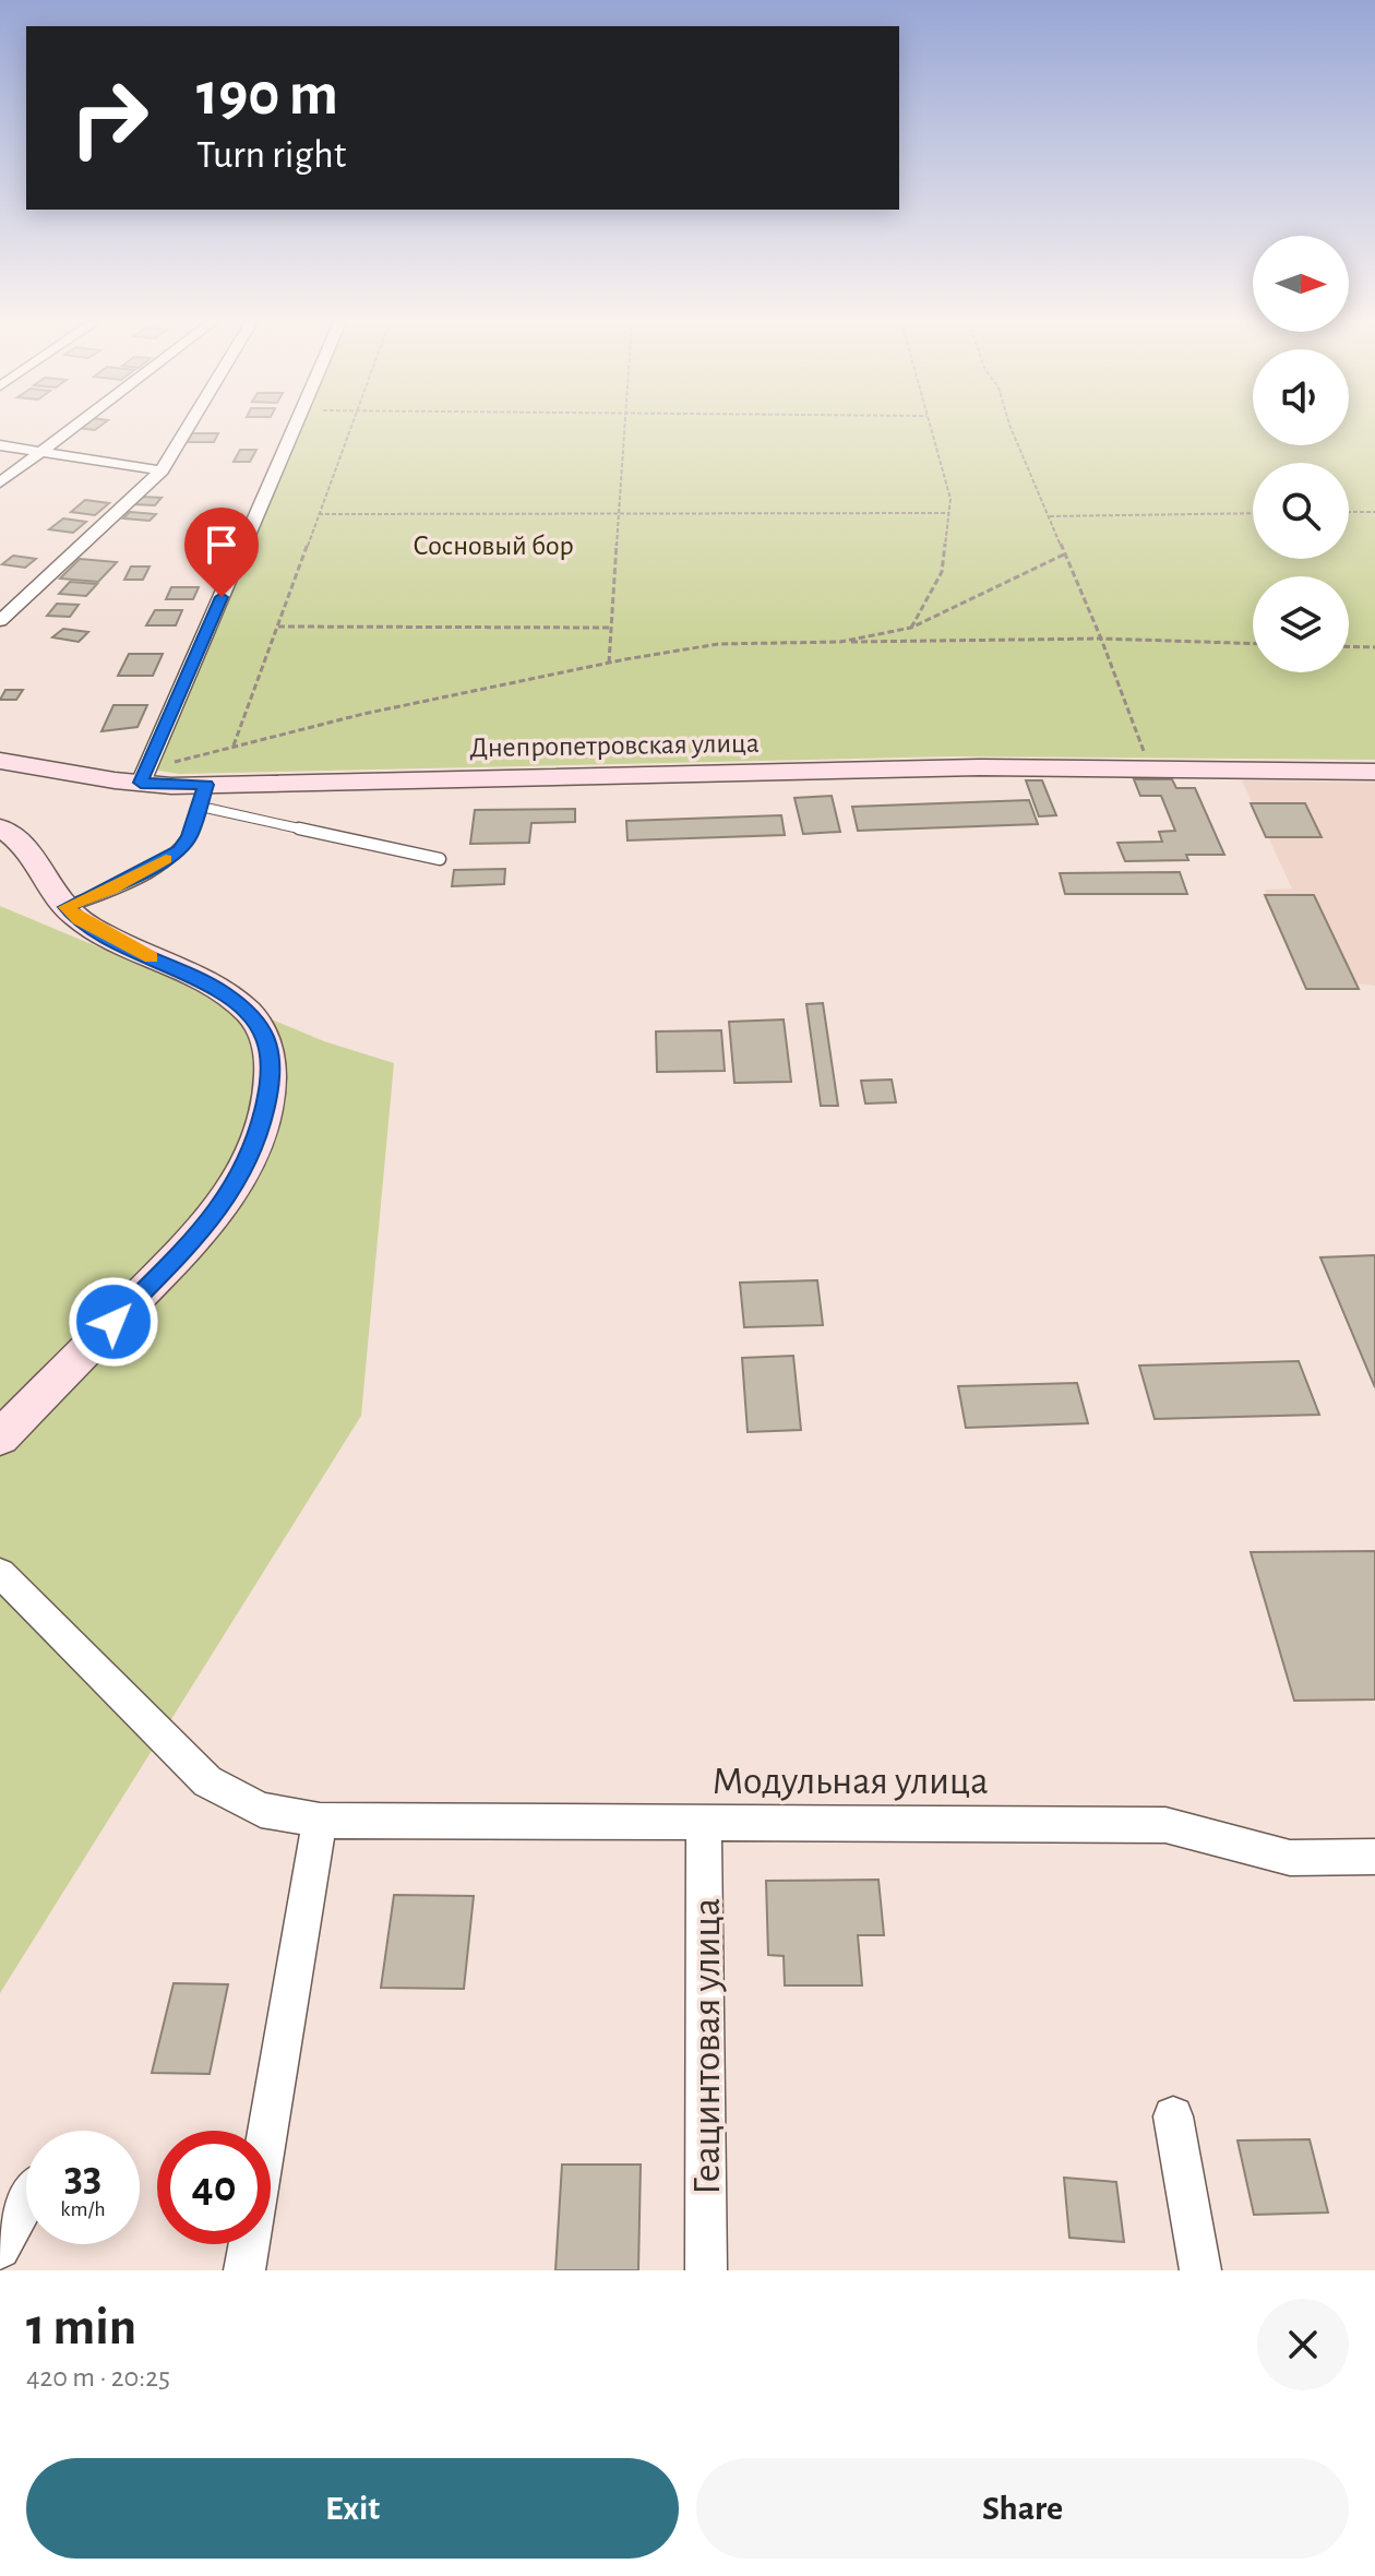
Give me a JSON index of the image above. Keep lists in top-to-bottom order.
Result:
{
  "streets": {
    "street": ["Днепропетровская улица", "Модульная улица", "Геацинтовая улица"]
  },
  "crossings": [
    ["Модульная улица", "Геацинтовая улица"]
  ],
  "parks": ["Сосновый бор"],
  "north": "right",
  "page": {
    "turn": ["190 m", "Turn right"],
    "speed": "33 km/h",
    "limit": "40",
    "heading": ["1 min", "420 m · 20:25"],
    "buttons": ["Exit", "Share"]
  }
}
